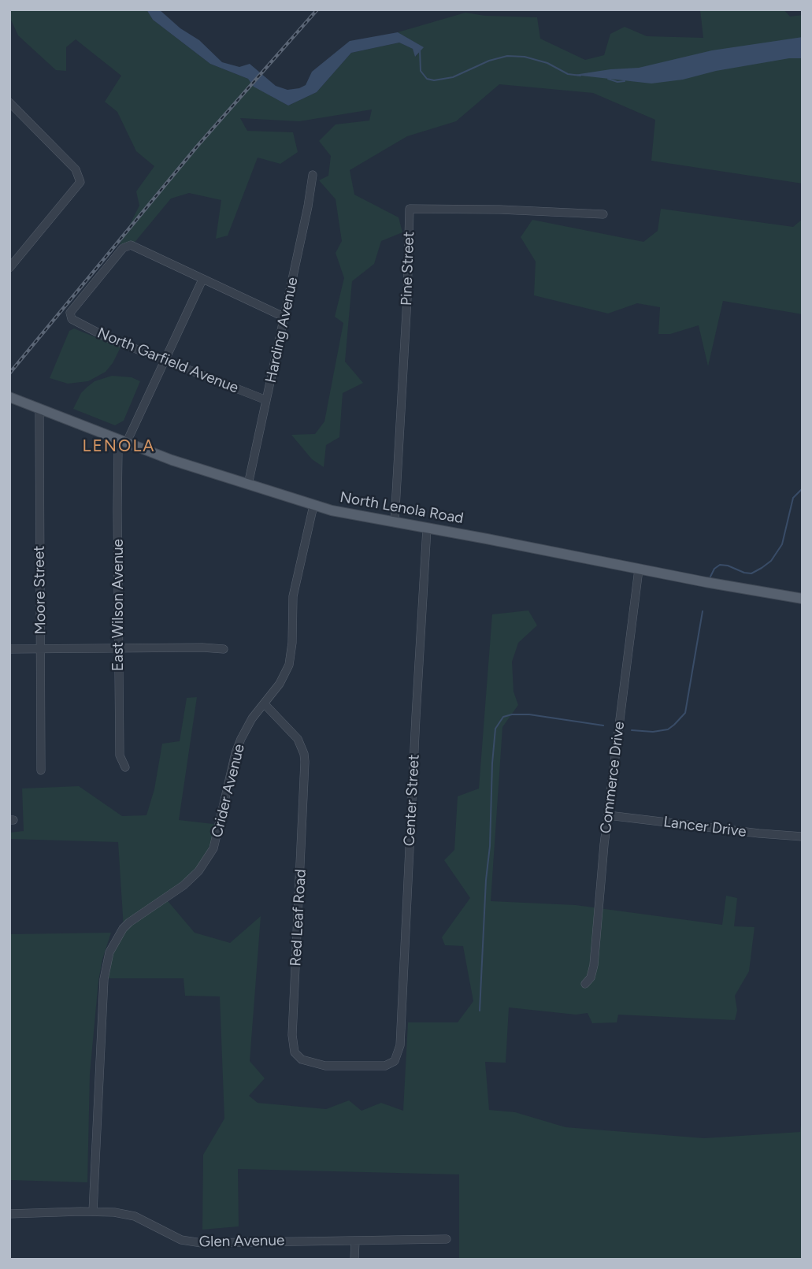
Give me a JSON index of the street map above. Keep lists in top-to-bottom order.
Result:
{
  "streets": {
    "main road": ["North Lenola Road"],
    "street": [
      "Pine Street",
      "Harding Avenue",
      "North Garfield Avenue",
      "Moore Street",
      "East Wilson Avenue",
      "Commerce Drive",
      "Crider Avenue",
      "Center Street",
      "Lancer Drive",
      "Red Leaf Road",
      "Glen Avenue"
    ]
  },
  "crossings": [
    ["Pine Street", "North Lenola Road"],
    ["Harding Avenue", "North Garfield Avenue"],
    ["Harding Avenue", "North Lenola Road"],
    ["North Lenola Road", "Moore Street"],
    ["North Lenola Road", "East Wilson Avenue"],
    ["North Lenola Road", "Commerce Drive"],
    ["North Lenola Road", "Crider Avenue"],
    ["North Lenola Road", "Center Street"],
    ["Commerce Drive", "Lancer Drive"],
    ["Crider Avenue", "Red Leaf Road"],
    ["Crider Avenue", "Glen Avenue"],
    ["Center Street", "Red Leaf Road"]
  ],
  "districts": ["LENOLA"]
}
